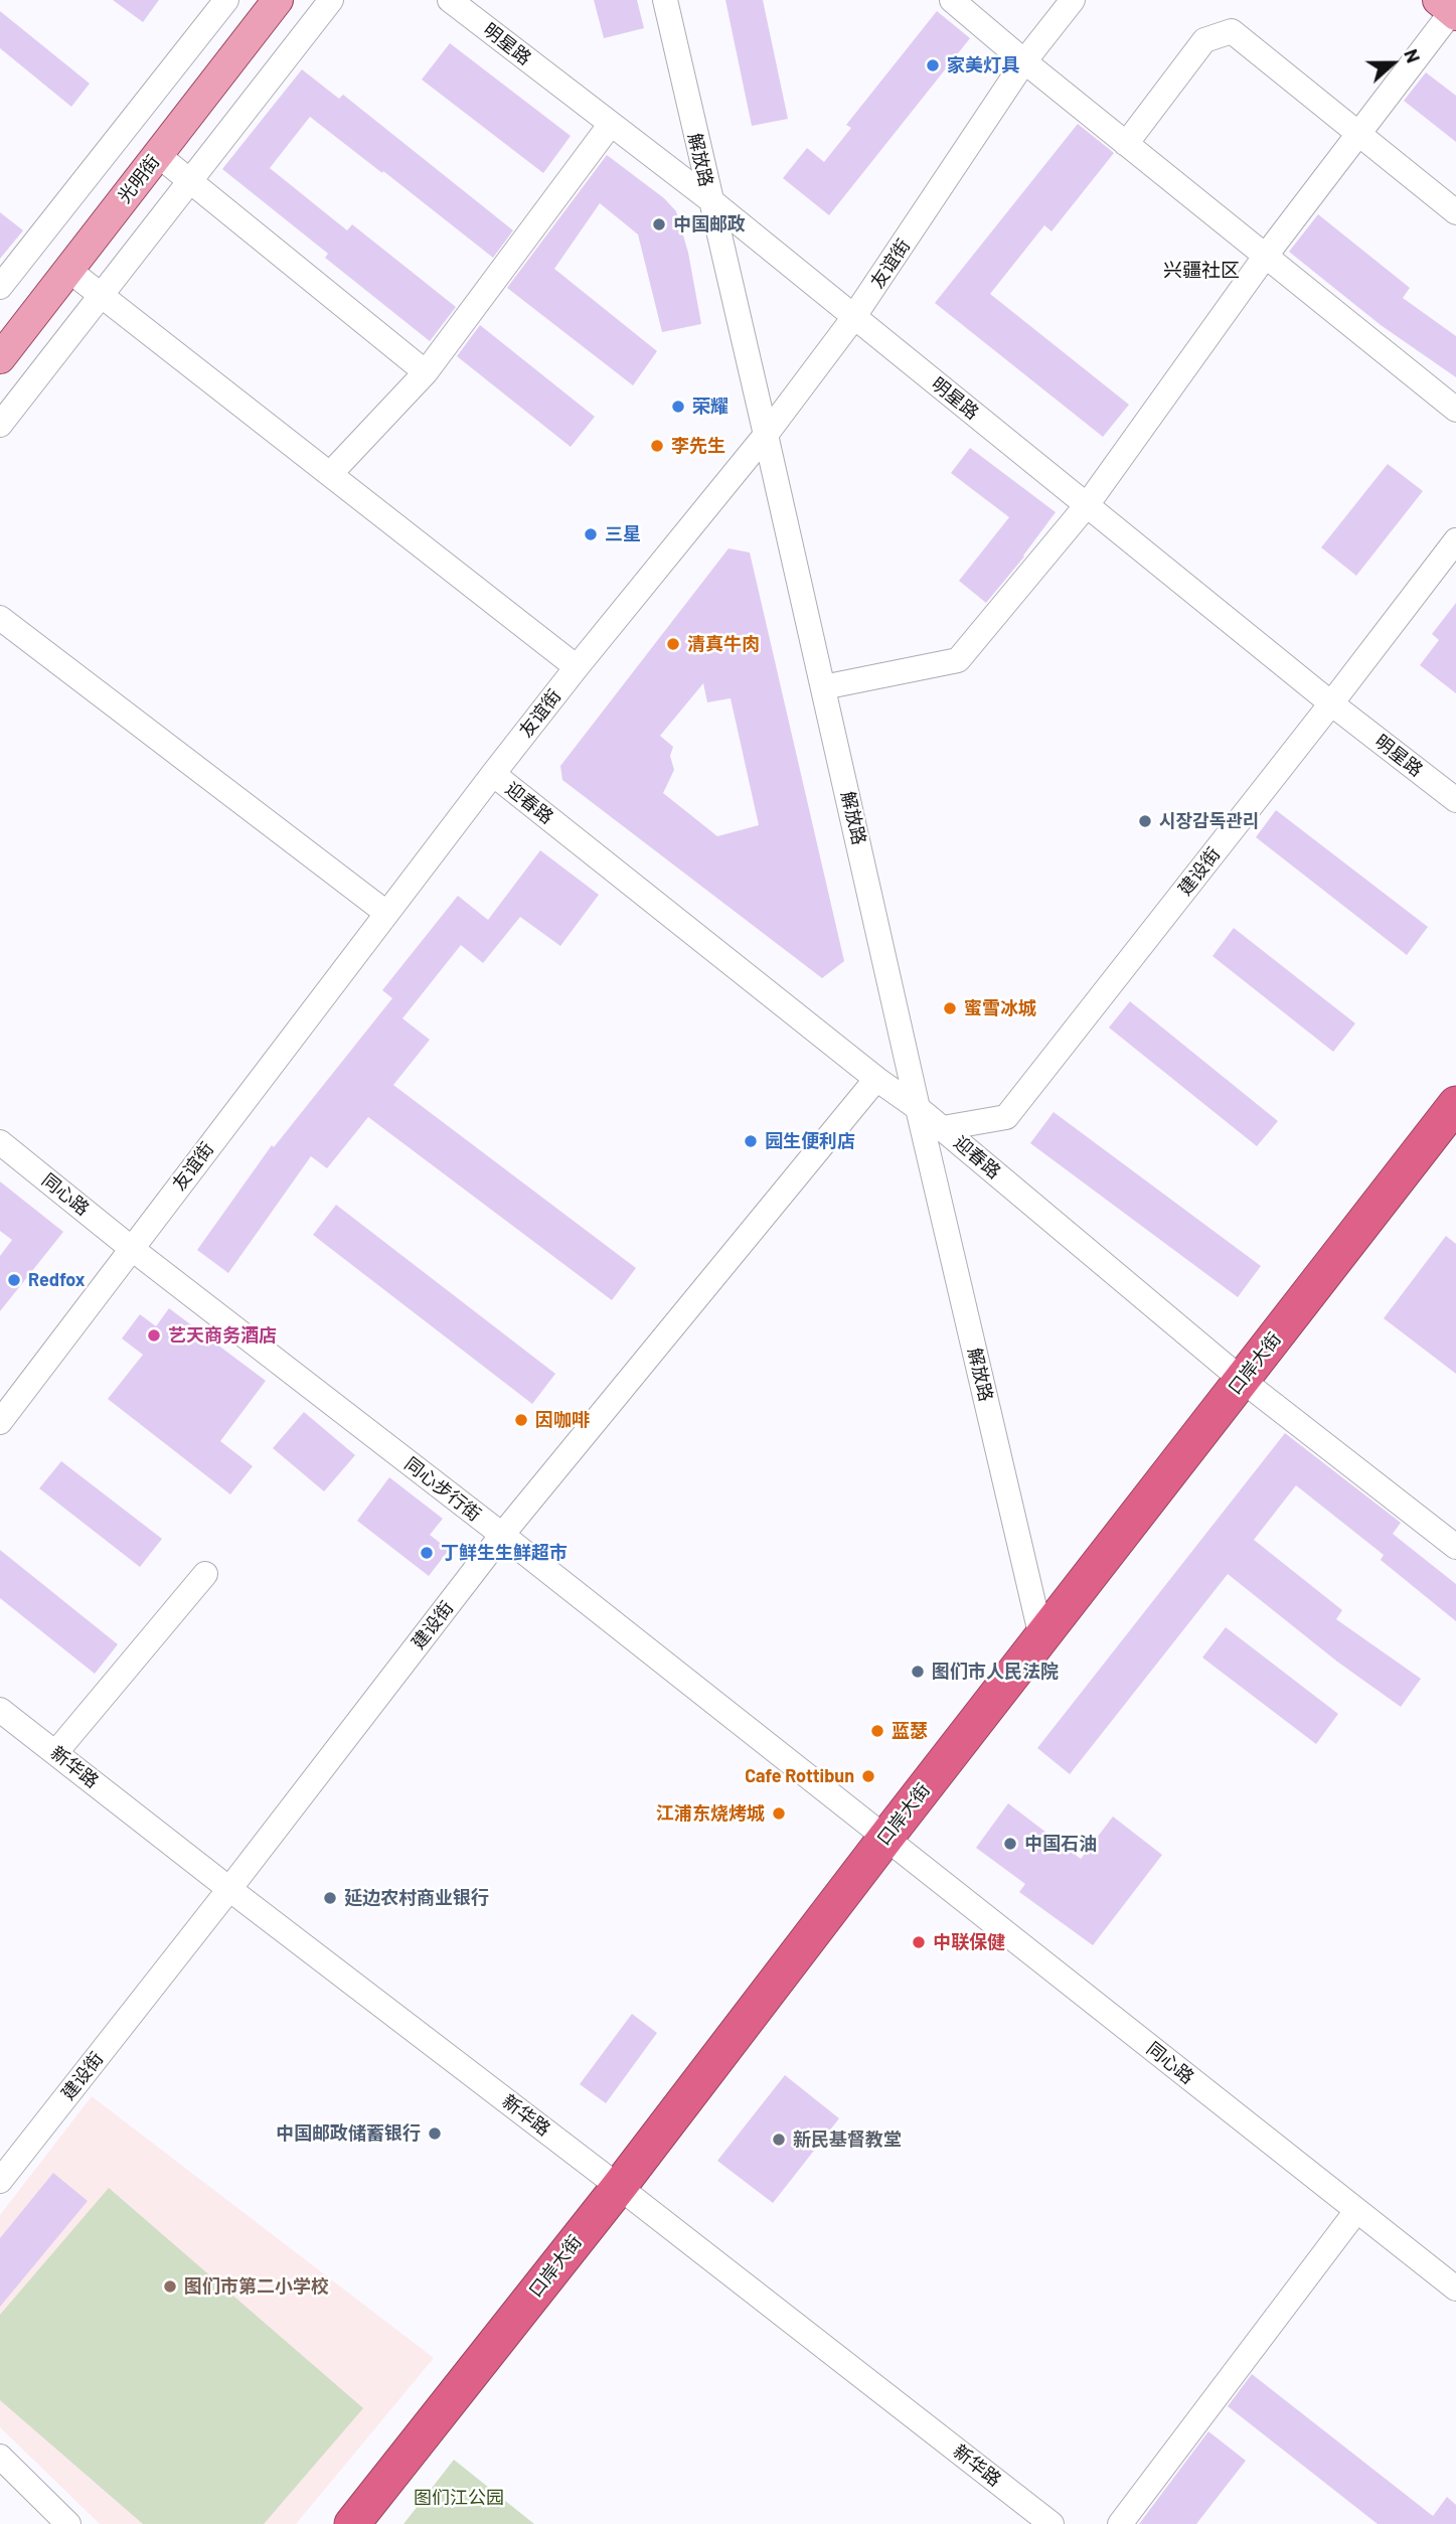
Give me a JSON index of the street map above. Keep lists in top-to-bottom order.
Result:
{
  "streets": {
    "highway": ["口岸大街"],
    "main road": ["光明街"],
    "street": [
      "明星路",
      "解放路",
      "友谊街",
      "迎春路",
      "建设街",
      "同心路",
      "同心步行街",
      "新华路"
    ]
  },
  "crossings": [
    ["明星路", "解放路"],
    ["明星路", "友谊街"],
    ["明星路", "建设街"],
    ["解放路", "友谊街"],
    ["解放路", "迎春路"],
    ["解放路", "口岸大街"],
    ["友谊街", "迎春路"],
    ["友谊街", "同心路"],
    ["友谊街", "同心步行街"],
    ["迎春路", "建设街"],
    ["迎春路", "口岸大街"],
    ["建设街", "同心步行街"],
    ["建设街", "新华路"],
    ["同心路", "口岸大街"],
    ["同心路", "同心步行街"],
    ["口岸大街", "同心步行街"],
    ["口岸大街", "新华路"]
  ],
  "districts": ["兴疆社区"],
  "parks": ["图们江公园"],
  "places": [
    "家美灯具",
    "中国邮政",
    "荣耀",
    "李先生",
    "三星",
    "清真牛肉",
    "시장감독관리",
    "蜜雪冰城",
    "园生便利店",
    "Redfox",
    "艺天商务酒店",
    "因咖啡",
    "丁鲜生生鲜超市",
    "图们市人民法院",
    "蓝瑟",
    "Cafe Rottibun",
    "江浦东烧烤城",
    "中国石油",
    "延边农村商业银行",
    "中联保健",
    "中国邮政储蓄银行",
    "新民基督教堂",
    "图们市第二小学校"
  ],
  "north": "right"
}
